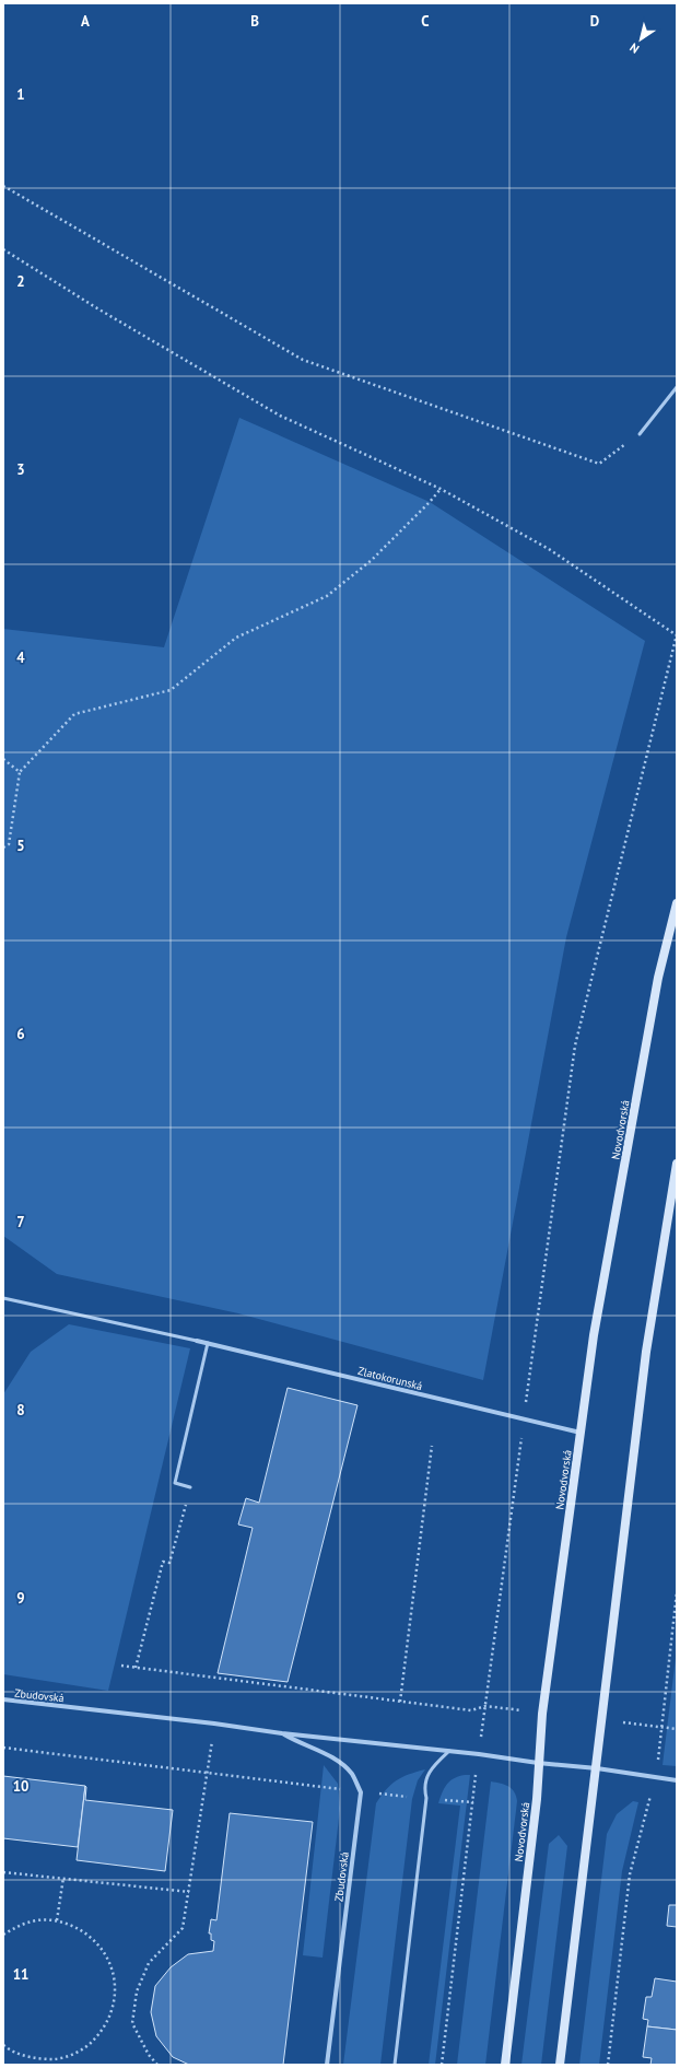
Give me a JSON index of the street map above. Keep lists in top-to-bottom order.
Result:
{
  "streets": {
    "main road": ["Novodvorská"],
    "street": ["Zlatokorunská", "Zbudovská"]
  },
  "crossings": [
    ["Novodvorská", "Zlatokorunská"],
    ["Novodvorská", "Zbudovská"]
  ],
  "north": "bottom left",
  "grid": {
    "columns": [
      "A",
      "B",
      "C",
      "D"
    ],
    "rows": [
      "1",
      "2",
      "3",
      "4",
      "5",
      "6",
      "7",
      "8",
      "9",
      "10",
      "11"
    ]
  }
}
